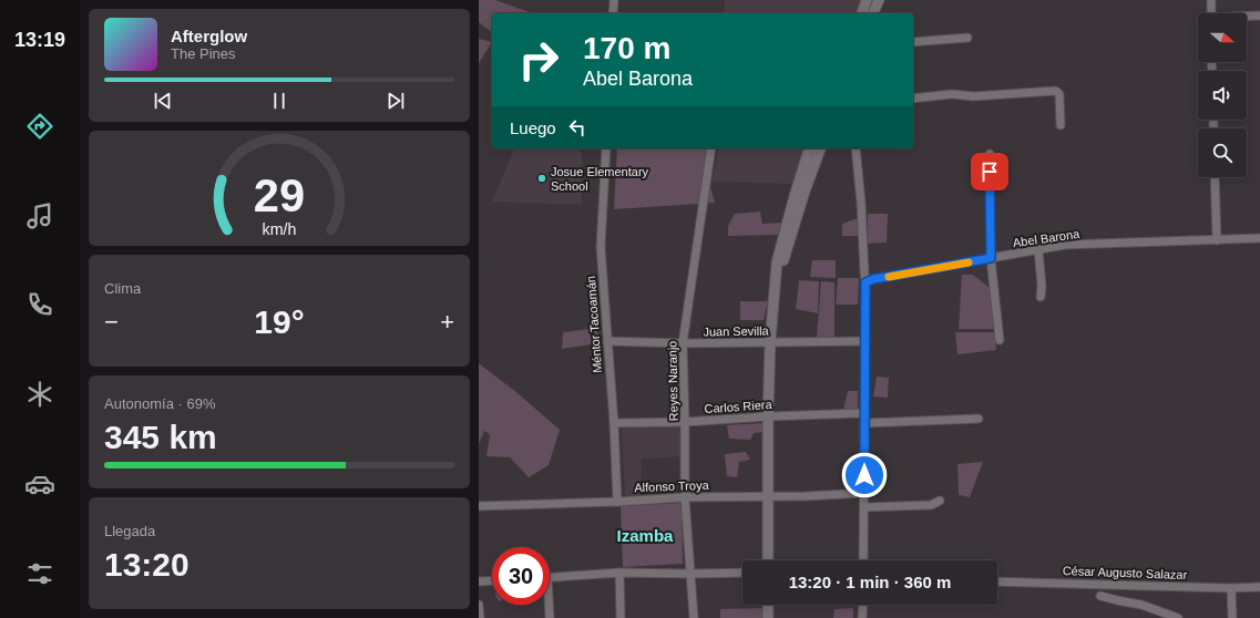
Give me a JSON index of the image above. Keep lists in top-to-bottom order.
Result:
{
  "streets": {
    "street": [
      "Abel Barona",
      "Méntor Tacoamán",
      "Juan Sevilla",
      "Reyes Naranjo",
      "Carlos Riera",
      "Alfonso Troya",
      "César Augusto Salazar"
    ]
  },
  "crossings": [
    ["Méntor Tacoamán", "Juan Sevilla"],
    ["Méntor Tacoamán", "Carlos Riera"],
    ["Méntor Tacoamán", "Alfonso Troya"],
    ["Juan Sevilla", "Reyes Naranjo"],
    ["Reyes Naranjo", "Carlos Riera"],
    ["Reyes Naranjo", "Alfonso Troya"]
  ],
  "districts": ["Izamba"],
  "places": ["Josue Elementary School"],
  "north": "right",
  "page": {
    "tabs": "13:19",
    "turn": ["170 m", "Abel Barona"],
    "song": ["Afterglow", "The Pines"],
    "then": "Luego",
    "tile": [
      "Clima",
      ["Autonomía · 69%", "345 km"],
      ["Llegada", "13:20"]
    ],
    "heat": ["−", "19°", "+"],
    "limit": "30",
    "trip": "13:20 · 1 min · 360 m",
    "gauge": ["29", "km/h"]
  }
}
